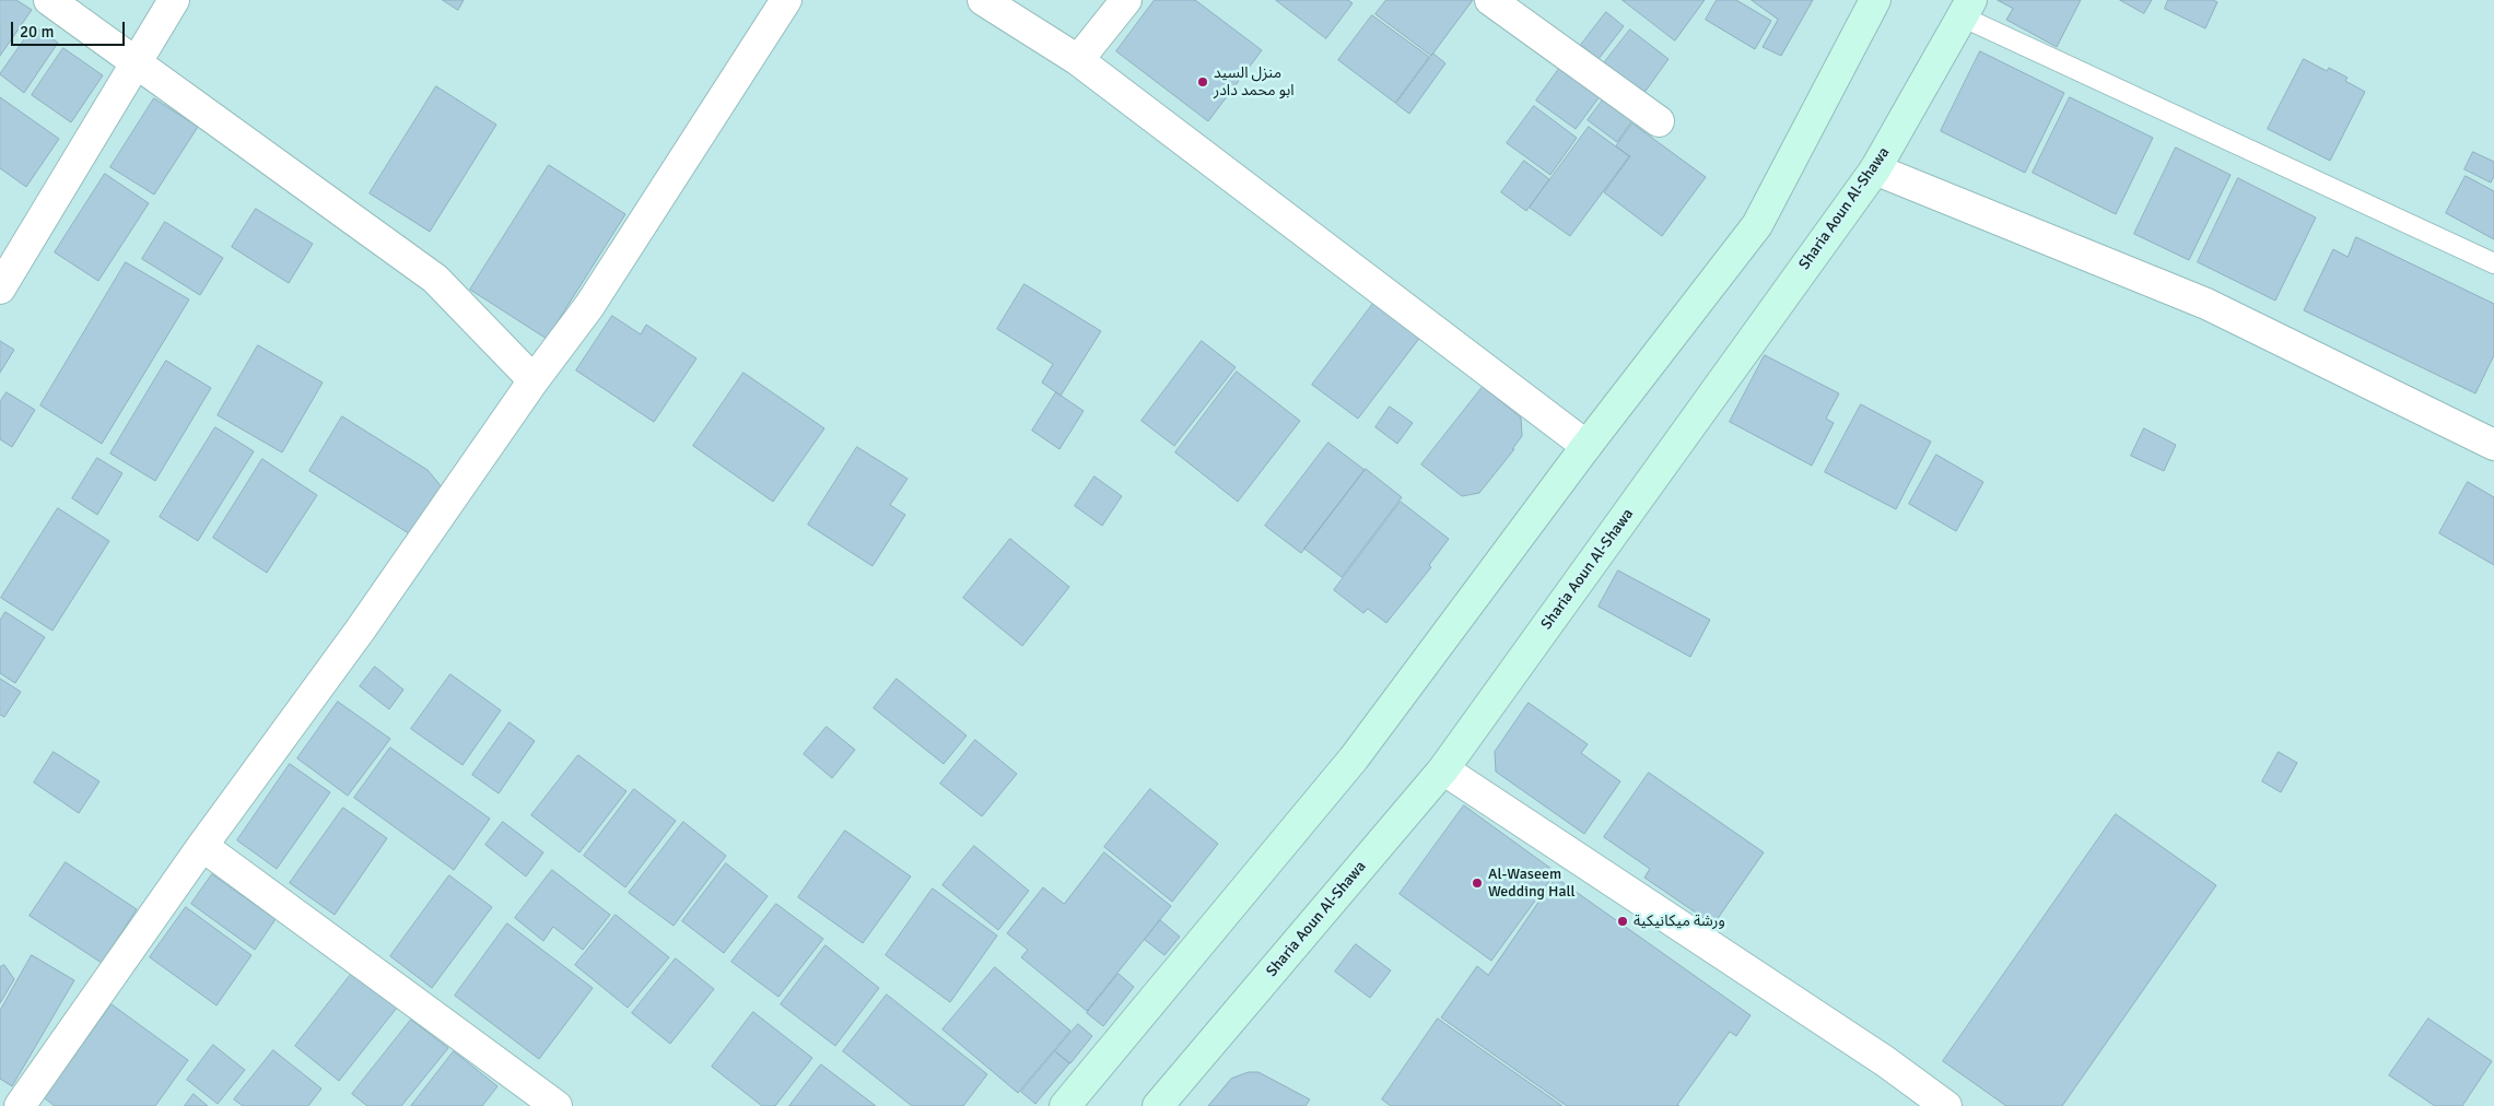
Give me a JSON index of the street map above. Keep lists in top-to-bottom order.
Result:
{
  "streets": {
    "main road": ["Sharia Aoun Al-Shawa"]
  },
  "places": ["منزل السيد ابو محمد دادر", "Al-Waseem Wedding Hall", "ورشة ميكانيكية"],
  "scale_bar": "20 m"
}
